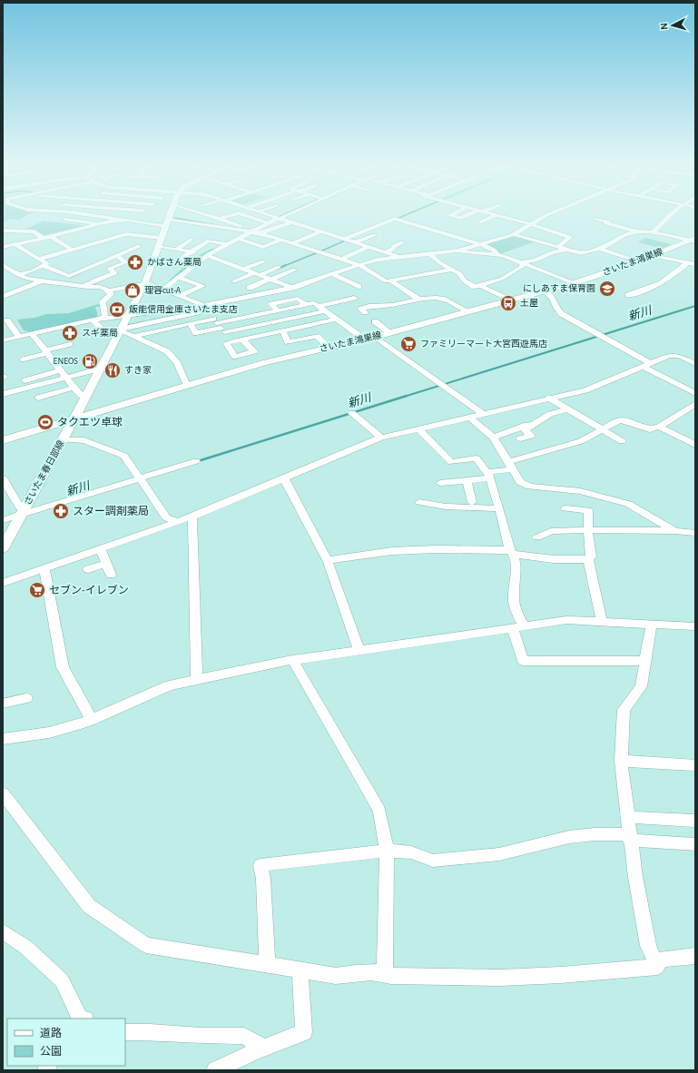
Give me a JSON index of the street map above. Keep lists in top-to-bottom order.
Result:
{
  "streets": {
    "main road": ["さいたま鴻巣線", "さいたま春日部線"]
  },
  "crossings": [
    ["さいたま鴻巣線", "さいたま春日部線"]
  ],
  "water": ["新川"],
  "places": {
    "pharmacy": ["かばさん薬局", "スギ薬局", "スター調剤薬局"],
    "school or university": ["にしあすま保育園"],
    "shop": ["理容cut-A"],
    "bus stop": ["土屋"],
    "bank": ["飯能信用金庫さいたま支店"],
    "supermarket": ["ファミリーマート大宮西遊馬店", "セブン-イレブン"],
    "fuel station": ["ENEOS"],
    "restaurant": ["すき家"],
    "sports": ["タクエツ卓球"]
  },
  "legend": ["道路", "公園"],
  "north": "left"
}
